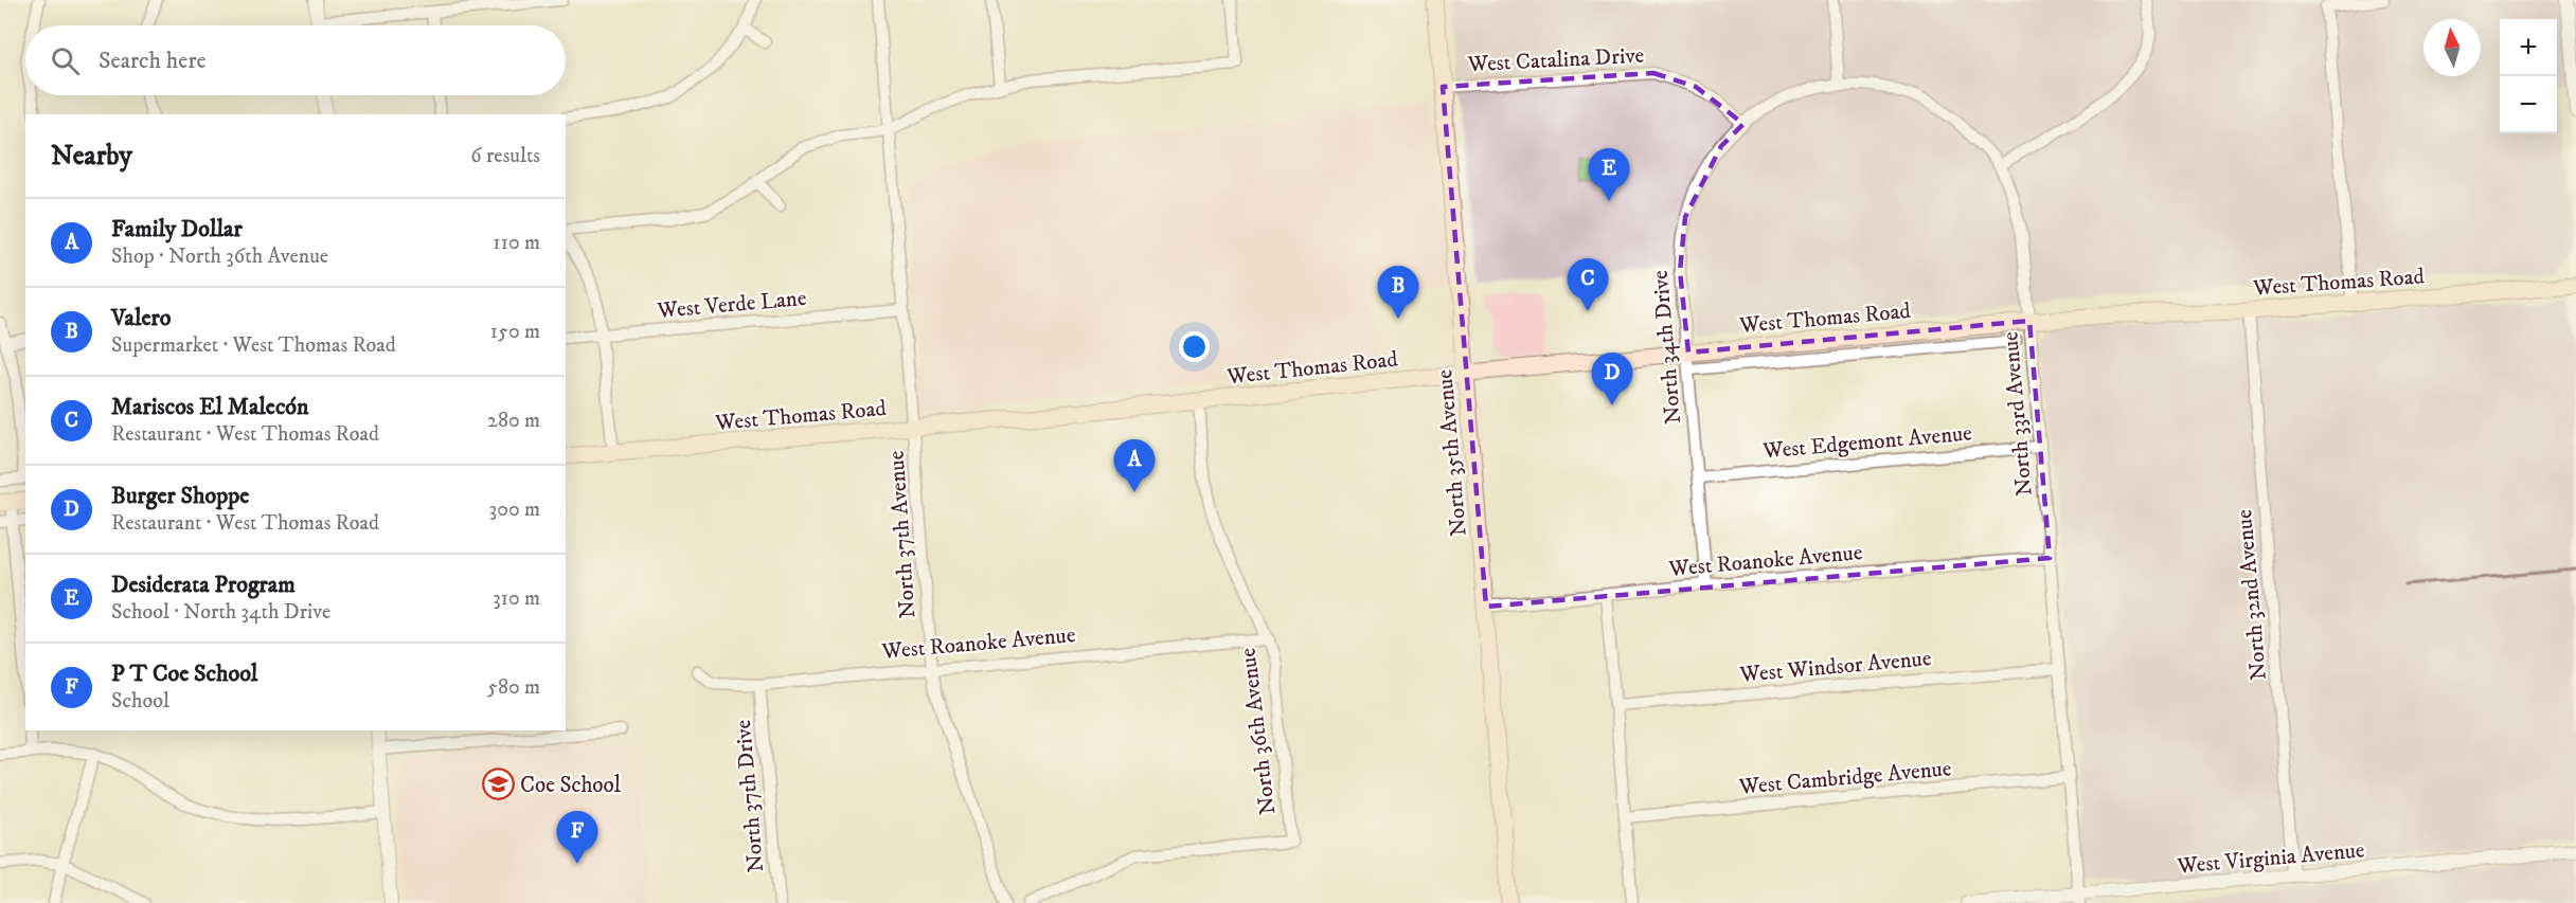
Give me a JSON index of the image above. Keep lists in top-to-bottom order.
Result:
{
  "streets": {
    "main road": ["West Thomas Road", "North 35th Avenue"],
    "street": [
      "West Catalina Drive",
      "West Verde Lane",
      "North 34th Drive",
      "North 33rd Avenue",
      "West Edgemont Avenue",
      "North 37th Avenue",
      "West Roanoke Avenue",
      "North 32nd Avenue",
      "West Windsor Avenue",
      "North 36th Avenue",
      "West Cambridge Avenue",
      "North 37th Drive",
      "West Virginia Avenue"
    ]
  },
  "crossings": [
    ["West Catalina Drive", "North 34th Drive"],
    ["West Catalina Drive", "North 35th Avenue"],
    ["West Thomas Road", "North 34th Drive"],
    ["West Thomas Road", "North 33rd Avenue"],
    ["West Thomas Road", "North 35th Avenue"],
    ["West Thomas Road", "North 37th Avenue"],
    ["West Thomas Road", "North 32nd Avenue"],
    ["West Thomas Road", "North 36th Avenue"],
    ["West Verde Lane", "North 37th Avenue"],
    ["North 34th Drive", "West Edgemont Avenue"],
    ["North 34th Drive", "West Roanoke Avenue"],
    ["North 33rd Avenue", "West Edgemont Avenue"],
    ["North 33rd Avenue", "West Roanoke Avenue"],
    ["North 33rd Avenue", "West Windsor Avenue"],
    ["North 33rd Avenue", "West Cambridge Avenue"],
    ["North 33rd Avenue", "West Virginia Avenue"],
    ["North 35th Avenue", "West Roanoke Avenue"],
    ["North 37th Avenue", "West Roanoke Avenue"],
    ["West Roanoke Avenue", "North 36th Avenue"],
    ["West Roanoke Avenue", "North 37th Drive"],
    ["North 32nd Avenue", "West Virginia Avenue"]
  ],
  "places": {
    "school or university": ["Coe School"]
  },
  "north": "top",
  "page": {
    "map_buttons": ["+", "−"],
    "search": "Search here",
    "heading": ["Nearby", "6 results"],
    "pins": [
      "E",
      "C",
      "B",
      "D",
      "A",
      "F"
    ],
    "list": [
      {
        "mark": "A",
        "name": "Family Dollar",
        "note": "Shop · North 36th Avenue",
        "value": "110 m"
      },
      {
        "mark": "B",
        "name": "Valero",
        "note": "Supermarket · West Thomas Road",
        "value": "150 m"
      },
      {
        "mark": "C",
        "name": "Mariscos El Malecón",
        "note": "Restaurant · West Thomas Road",
        "value": "280 m"
      },
      {
        "mark": "D",
        "name": "Burger Shoppe",
        "note": "Restaurant · West Thomas Road",
        "value": "300 m"
      },
      {
        "mark": "E",
        "name": "Desiderata Program",
        "note": "School · North 34th Drive",
        "value": "310 m"
      },
      {
        "mark": "F",
        "name": "P T Coe School",
        "note": "School",
        "value": "580 m"
      }
    ]
  }
}
